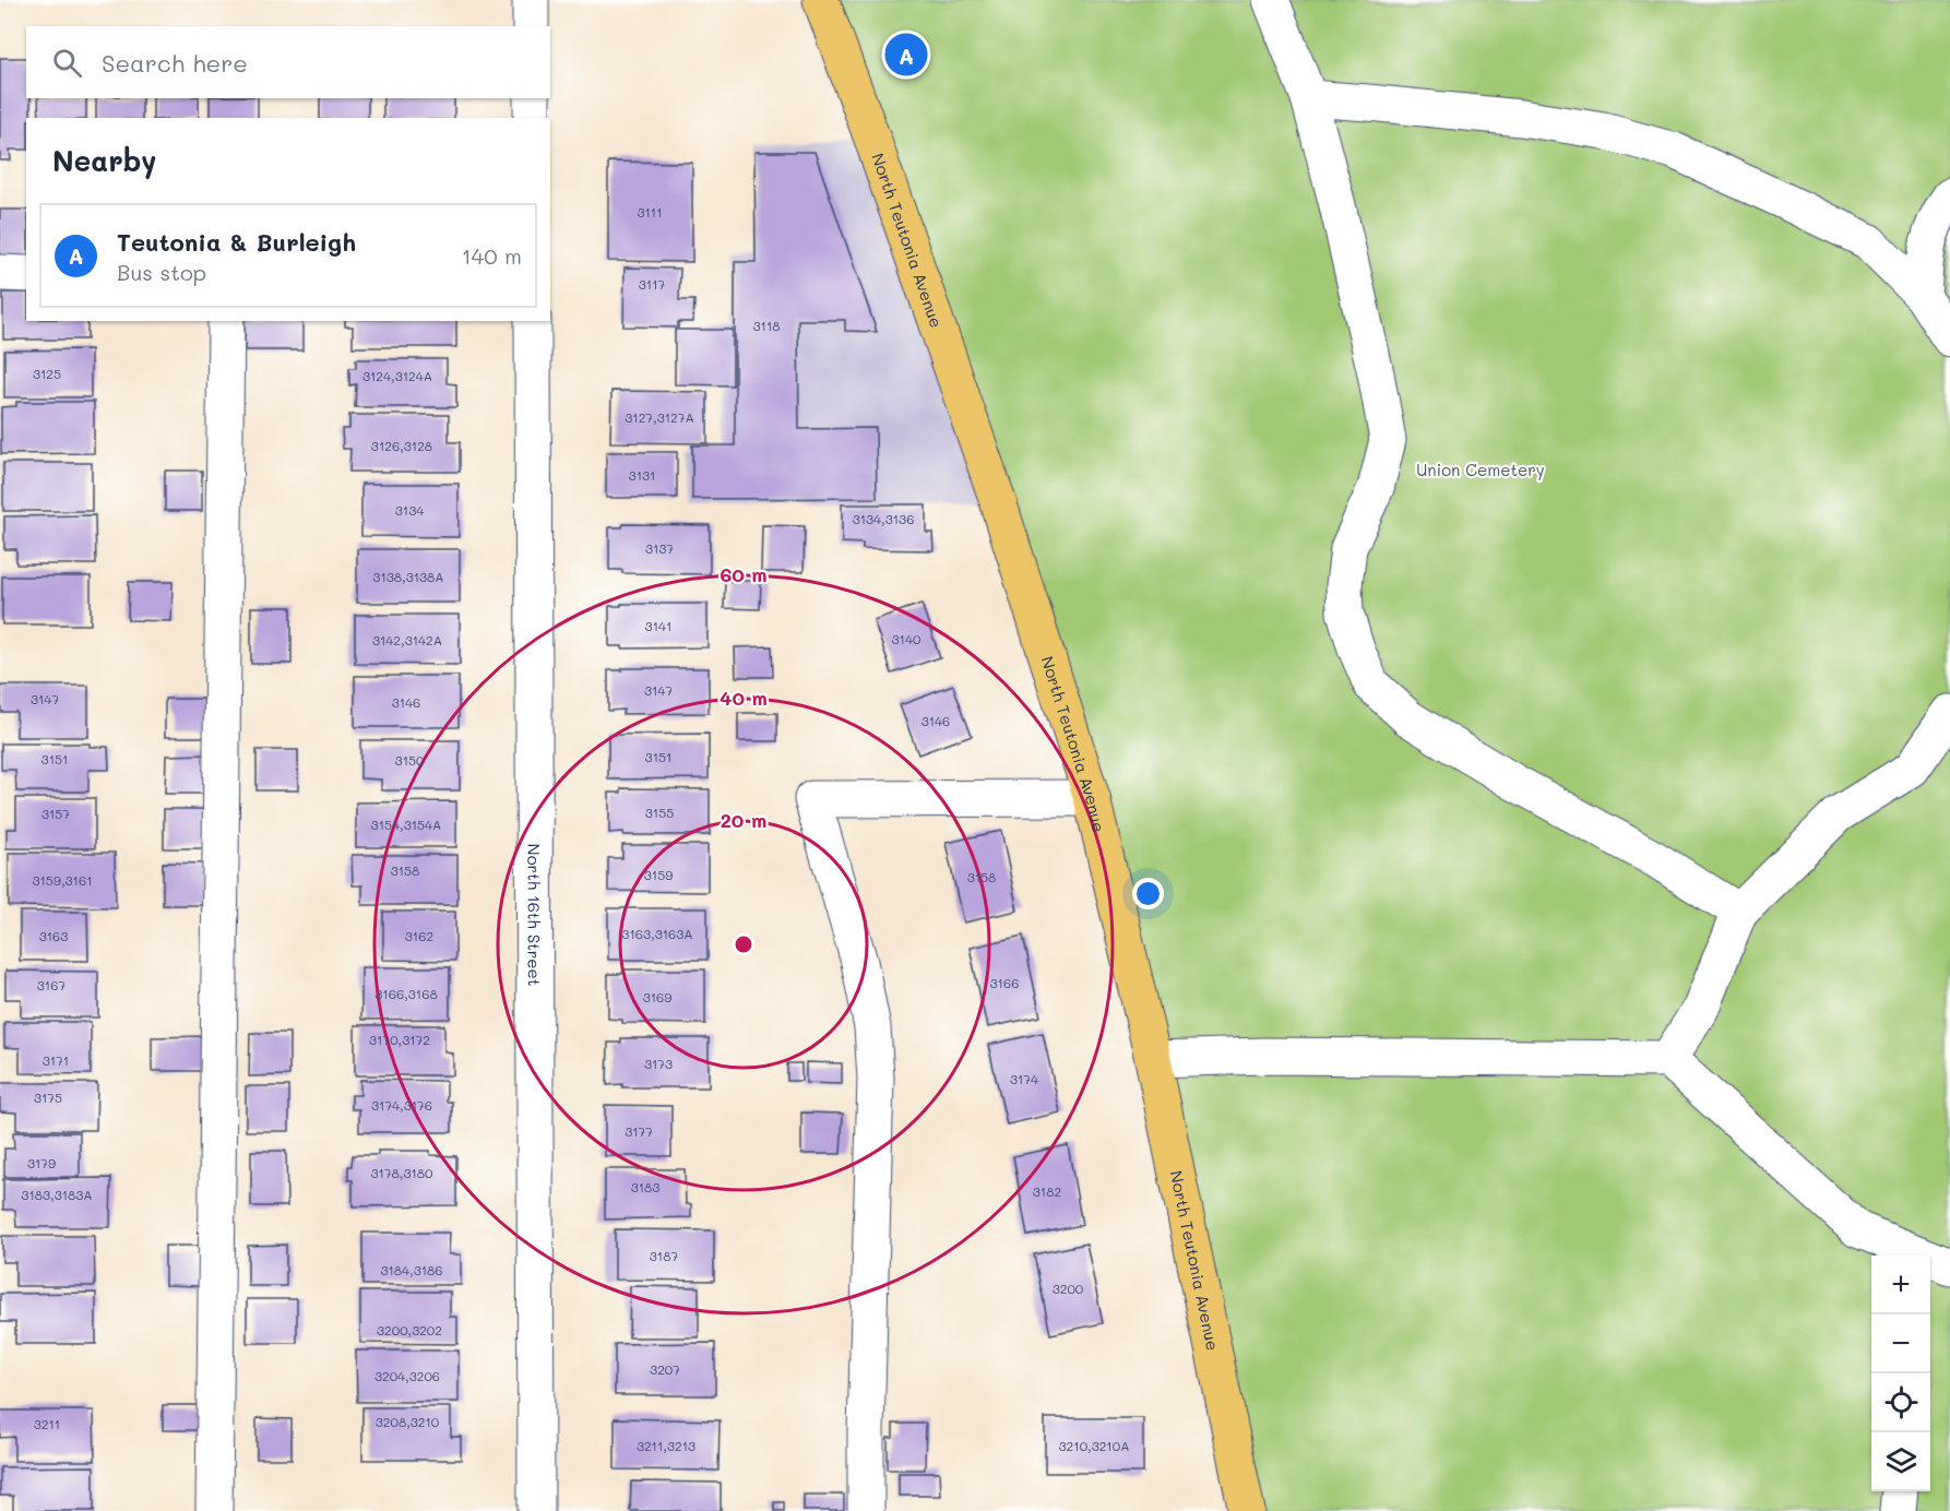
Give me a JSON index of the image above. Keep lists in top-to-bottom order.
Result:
{
  "streets": {
    "main road": ["North Teutonia Avenue"],
    "street": ["North 16th Street"]
  },
  "parks": ["Union Cemetery"],
  "house_numbers": [
    "3111",
    "3117",
    "3118",
    "3125",
    "3124,3124A",
    "3127,3127A",
    "3126,3128",
    "3131",
    "3134",
    "3134,3136",
    "3137",
    "3138,3138A",
    "3141",
    "3140",
    "3142,3142A",
    "3147",
    "3147",
    "3146",
    "3146",
    "3151",
    "3151",
    "3150",
    "3155",
    "3157",
    "3154,3154A",
    "3158",
    "3159",
    "3158",
    "3159,3161",
    "3163,3163A",
    "3163",
    "3162",
    "3166",
    "3167",
    "3166,3168",
    "3169",
    "3170,3172",
    "3171",
    "3173",
    "3174",
    "3175",
    "3174,3176",
    "3177",
    "3179",
    "3178,3180",
    "3183",
    "3182",
    "3183,3183A",
    "3187",
    "3184,3186",
    "3200",
    "3200,3202",
    "3207",
    "3204,3206",
    "3208,3210",
    "3211",
    "3211,3213",
    "3210,3210A"
  ],
  "page": {
    "search": "Search here",
    "pins": "A",
    "heading": "Nearby",
    "list": [
      {
        "mark": "A",
        "name": "Teutonia & Burleigh",
        "note": "Bus stop",
        "value": "140 m"
      }
    ],
    "map_buttons": ["+", "−"]
  },
  "rings": ["60 m", "40 m", "20 m"]
}
